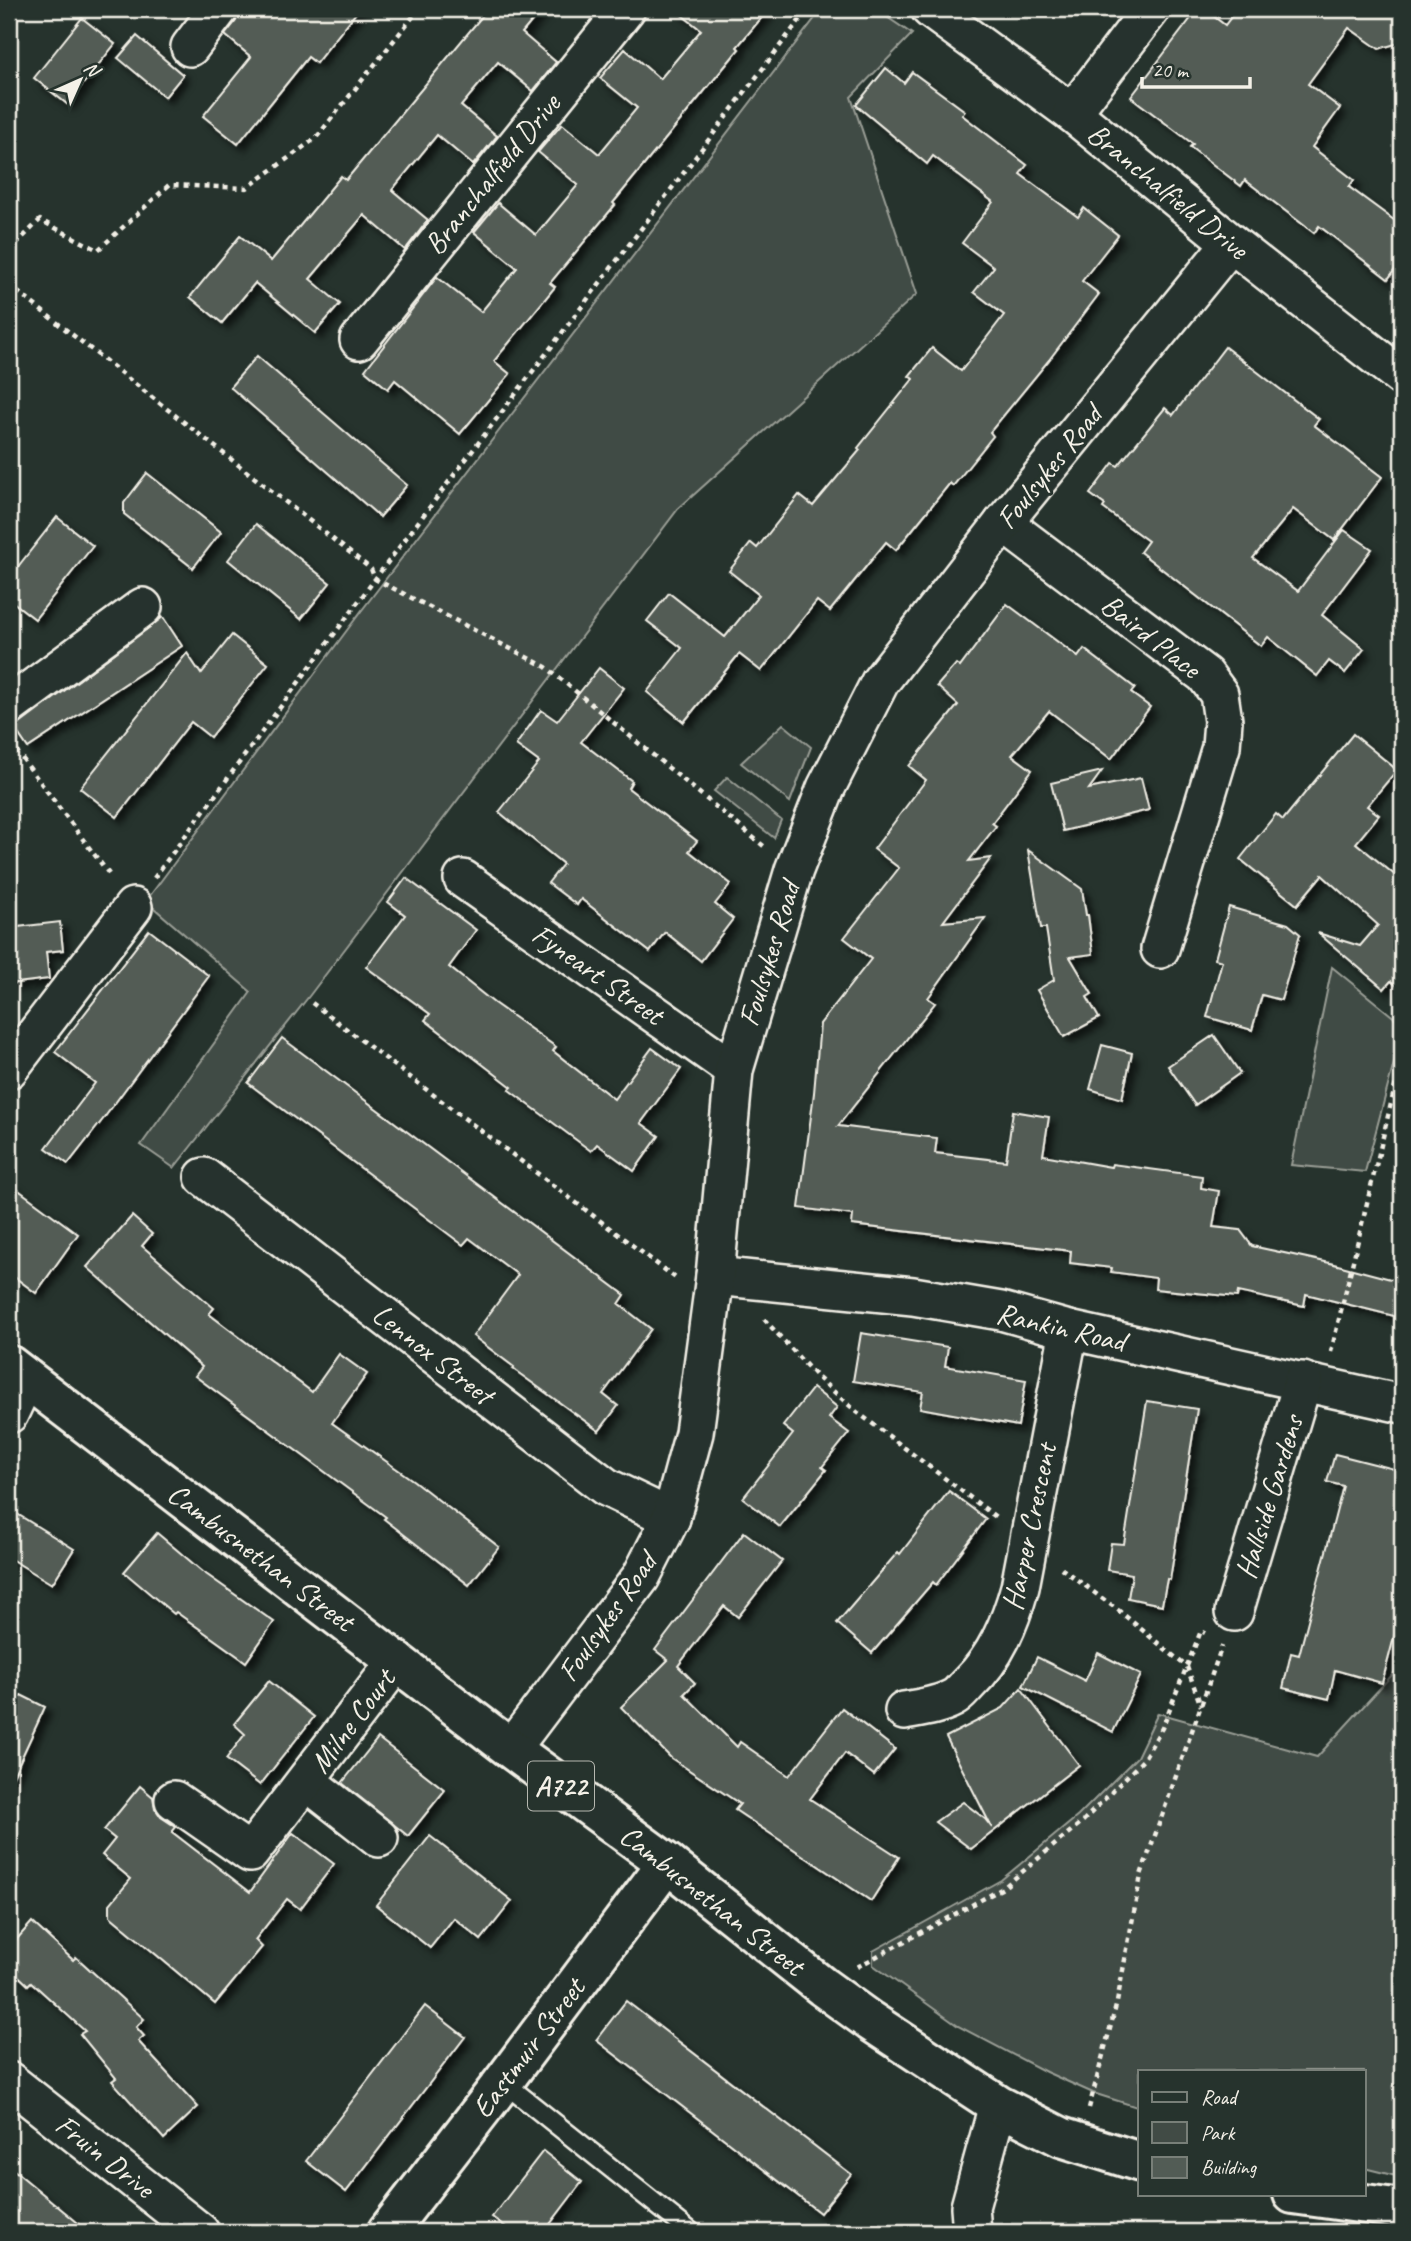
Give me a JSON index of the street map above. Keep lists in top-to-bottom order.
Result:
{
  "streets": {
    "main road": ["Cambusnethan Street", "A722", "Eastmuir Street"],
    "street": [
      "Branchalfield Drive",
      "Foulsykes Road",
      "Baird Place",
      "Fyneart Street",
      "Rankin Road",
      "Lennox Street",
      "Hallside Gardens",
      "Harper Crescent",
      "Milne Court",
      "Fruin Drive"
    ]
  },
  "crossings": [
    ["Branchalfield Drive", "Foulsykes Road"],
    ["Foulsykes Road", "Baird Place"],
    ["Foulsykes Road", "Fyneart Street"],
    ["Foulsykes Road", "Rankin Road"],
    ["Foulsykes Road", "Lennox Street"],
    ["Foulsykes Road", "Cambusnethan Street"],
    ["Rankin Road", "Hallside Gardens"],
    ["Rankin Road", "Harper Crescent"],
    ["Cambusnethan Street", "Milne Court"],
    ["Cambusnethan Street", "Eastmuir Street"]
  ],
  "legend": ["Road", "Park", "Building"],
  "scale_bar": "20 m",
  "north": "top right"
}
